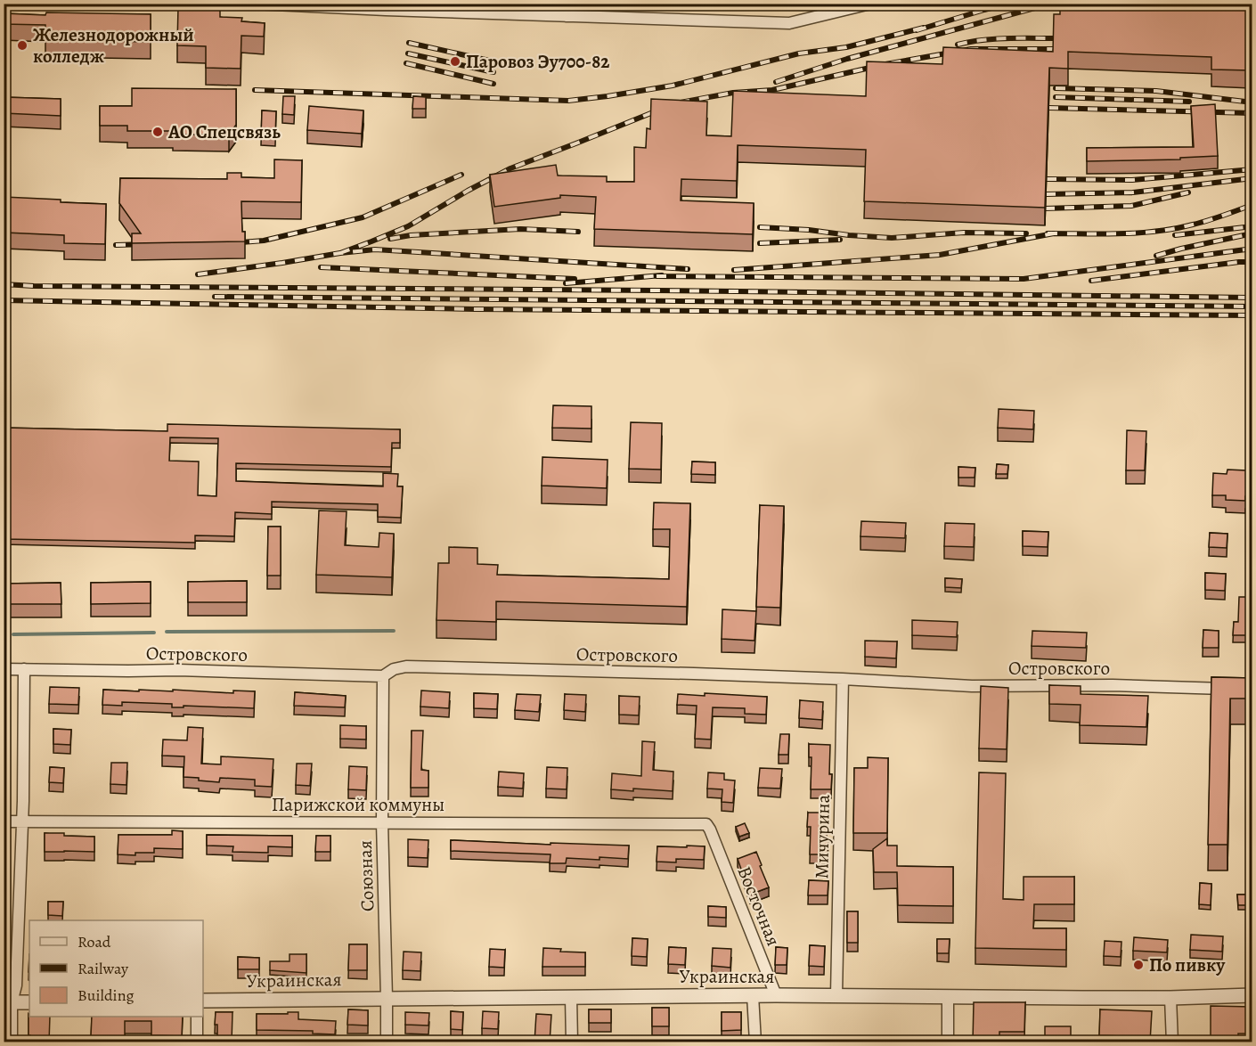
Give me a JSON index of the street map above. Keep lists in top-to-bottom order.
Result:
{
  "streets": {
    "street": [
      "Островского",
      "Парижской коммуны",
      "Мичурина",
      "Союзная",
      "Восточная",
      "Украинская"
    ]
  },
  "crossings": [
    ["Островского", "Мичурина"],
    ["Островского", "Союзная"],
    ["Парижской коммуны", "Союзная"],
    ["Парижской коммуны", "Восточная"],
    ["Мичурина", "Украинская"],
    ["Союзная", "Украинская"],
    ["Восточная", "Украинская"]
  ],
  "places": [
    "Железнодорожный колледж",
    "Паровоз Эу700-82",
    "АО Спецсвязь",
    "По пивку"
  ],
  "legend": ["Road", "Railway", "Building"]
}
